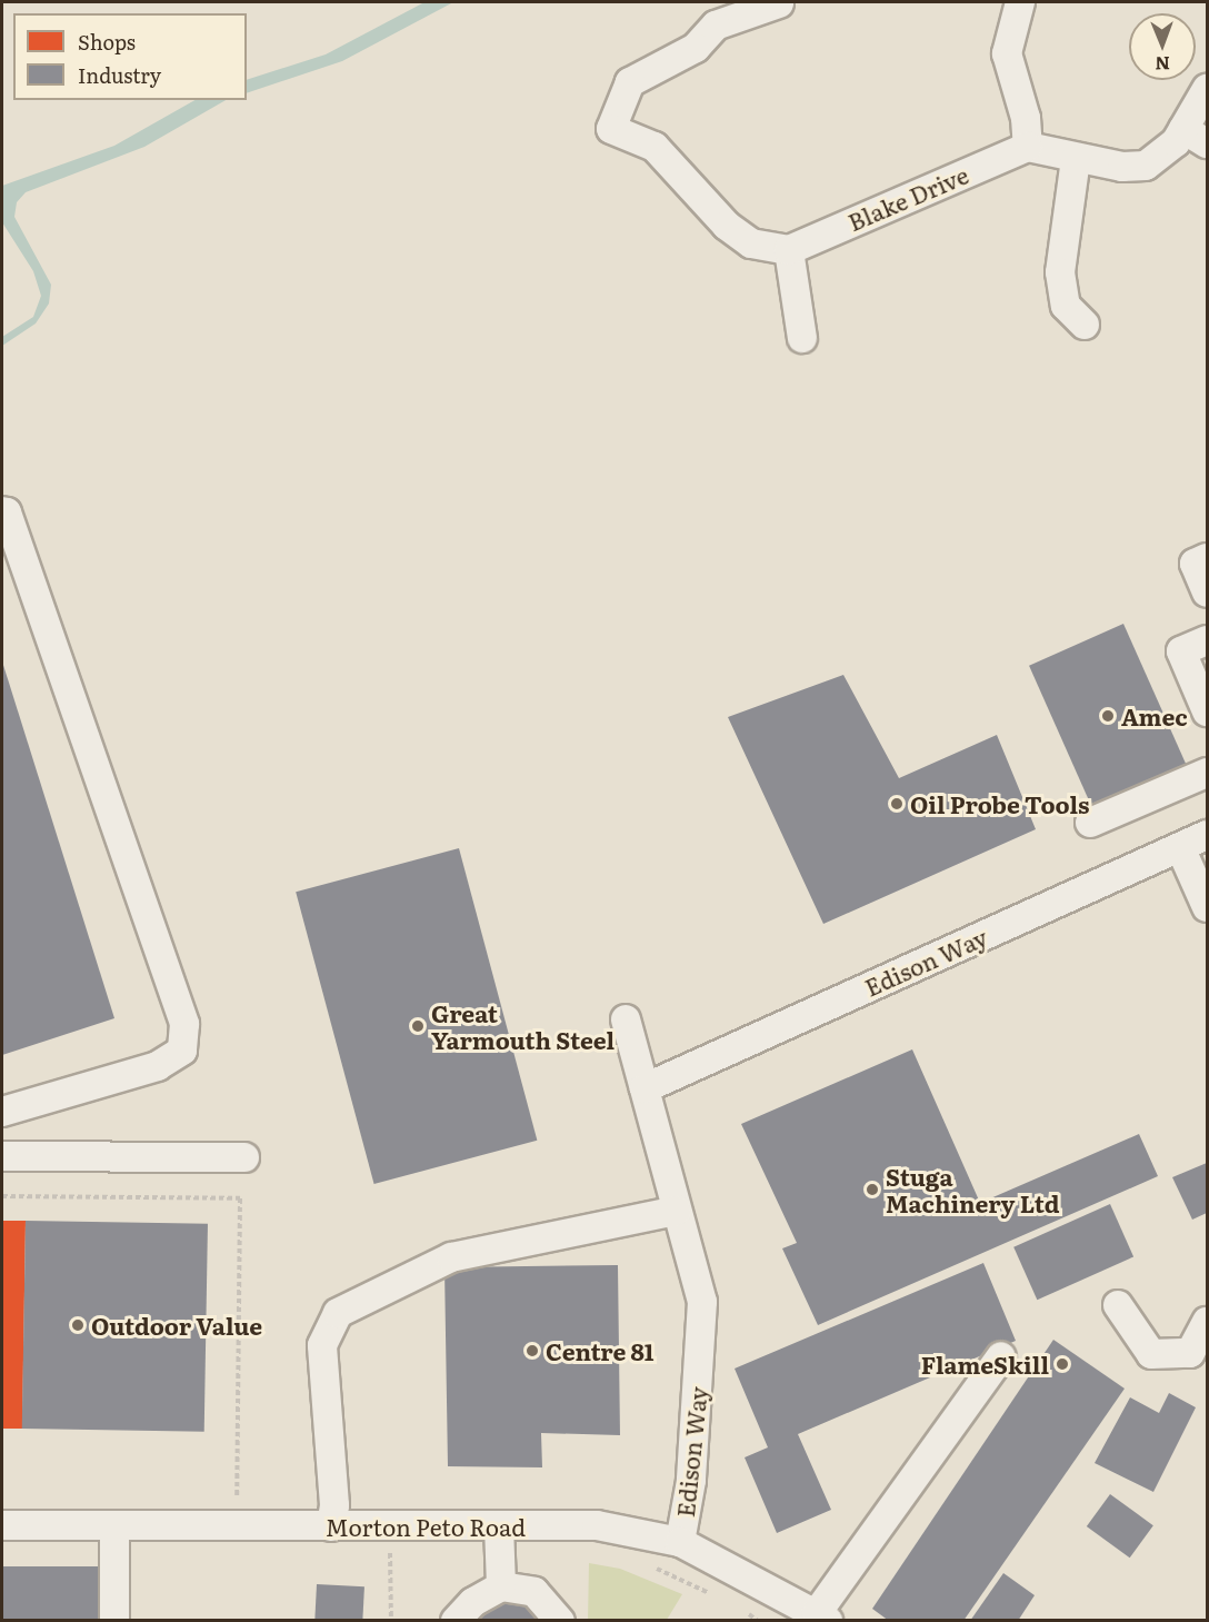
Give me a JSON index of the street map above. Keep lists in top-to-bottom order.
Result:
{
  "streets": {
    "street": ["Blake Drive", "Edison Way", "Morton Peto Road"]
  },
  "crossings": [
    ["Edison Way", "Morton Peto Road"]
  ],
  "places": [
    "Amec",
    "Oil Probe Tools",
    "Great Yarmouth Steel",
    "Stuga Machinery Ltd",
    "Outdoor Value",
    "Centre 81",
    "FlameSkill"
  ],
  "legend": ["Shops", "Industry"],
  "north": "bottom"
}
